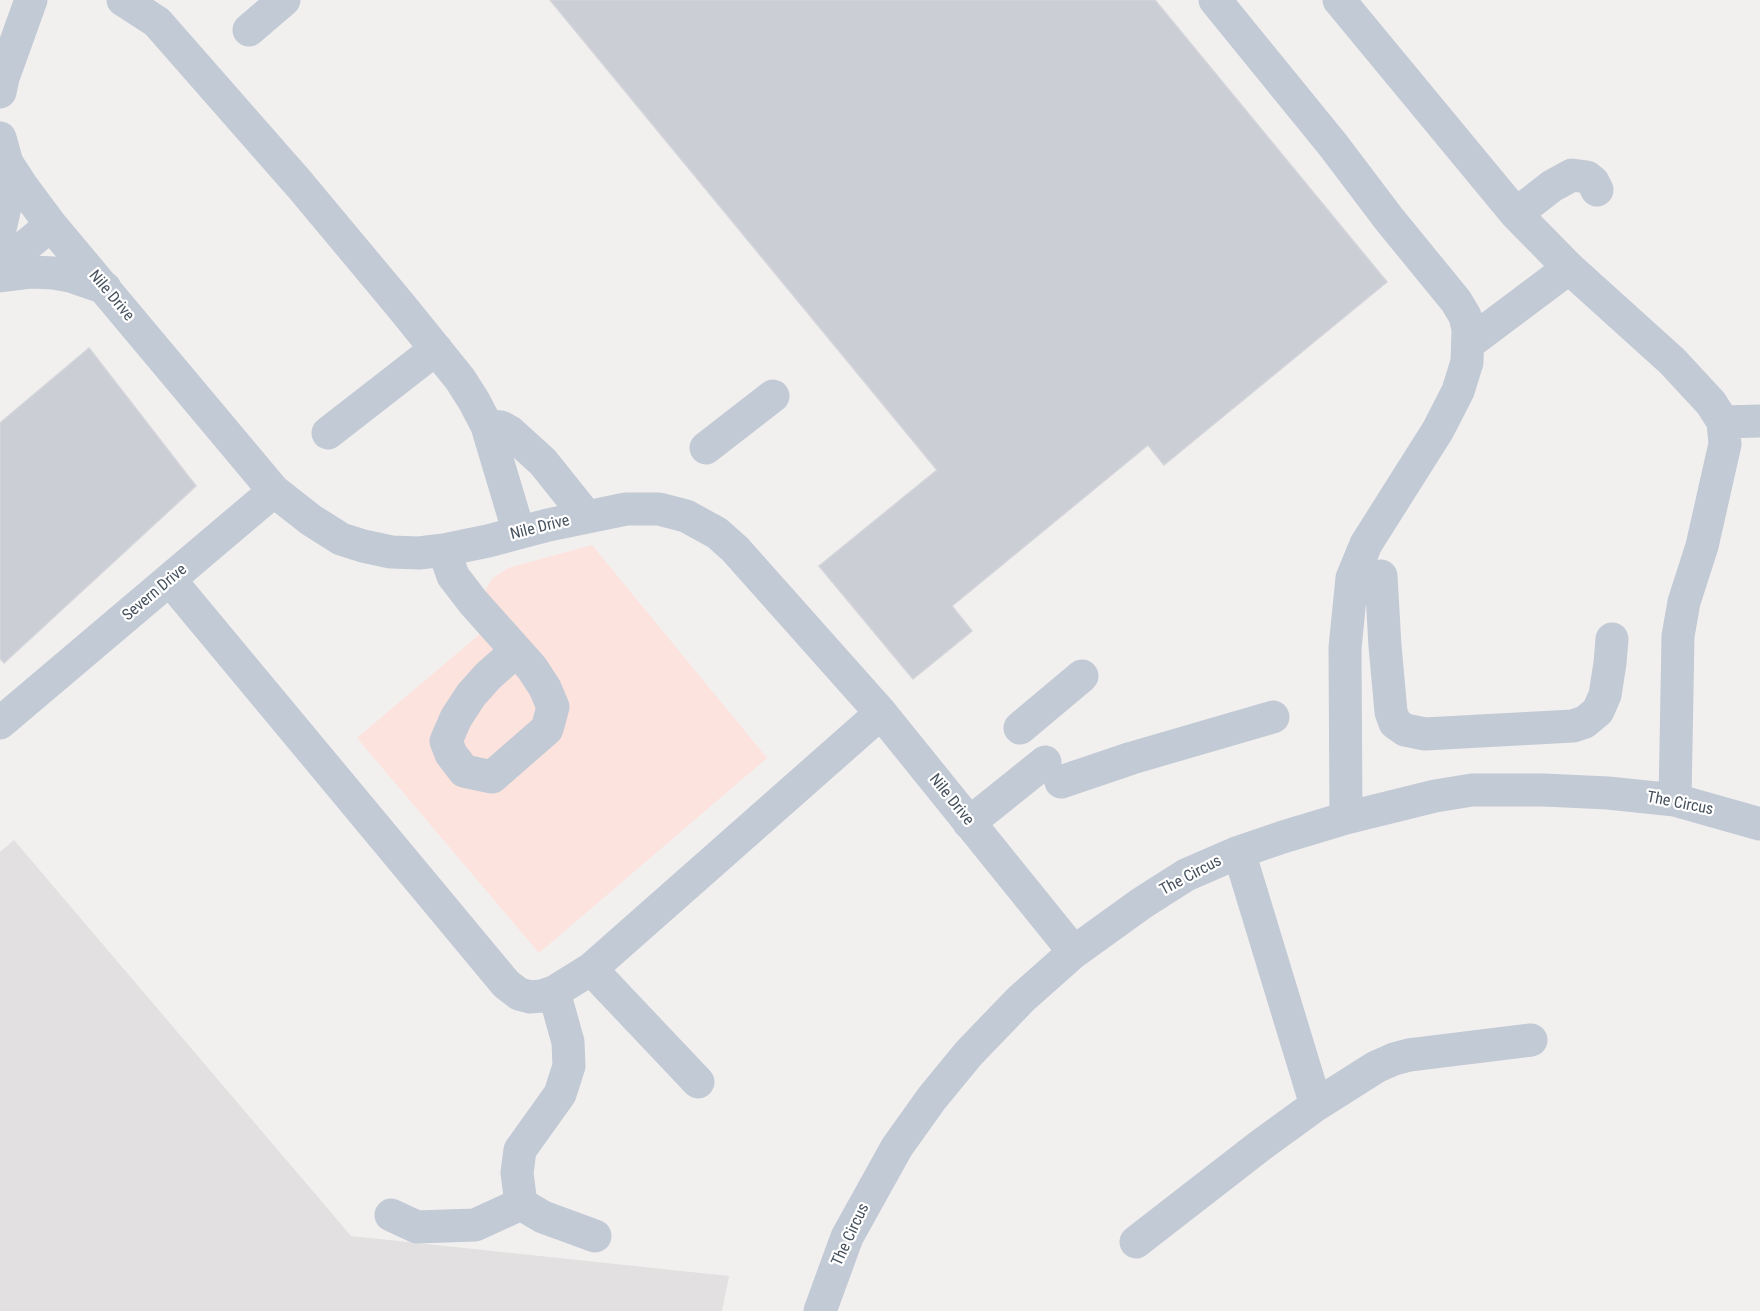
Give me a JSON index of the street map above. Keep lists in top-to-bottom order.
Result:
{
  "streets": {
    "street": ["Nile Drive", "Severn Drive", "The Circus"]
  },
  "crossings": [
    ["Nile Drive", "Severn Drive"],
    ["Nile Drive", "The Circus"]
  ]
}
